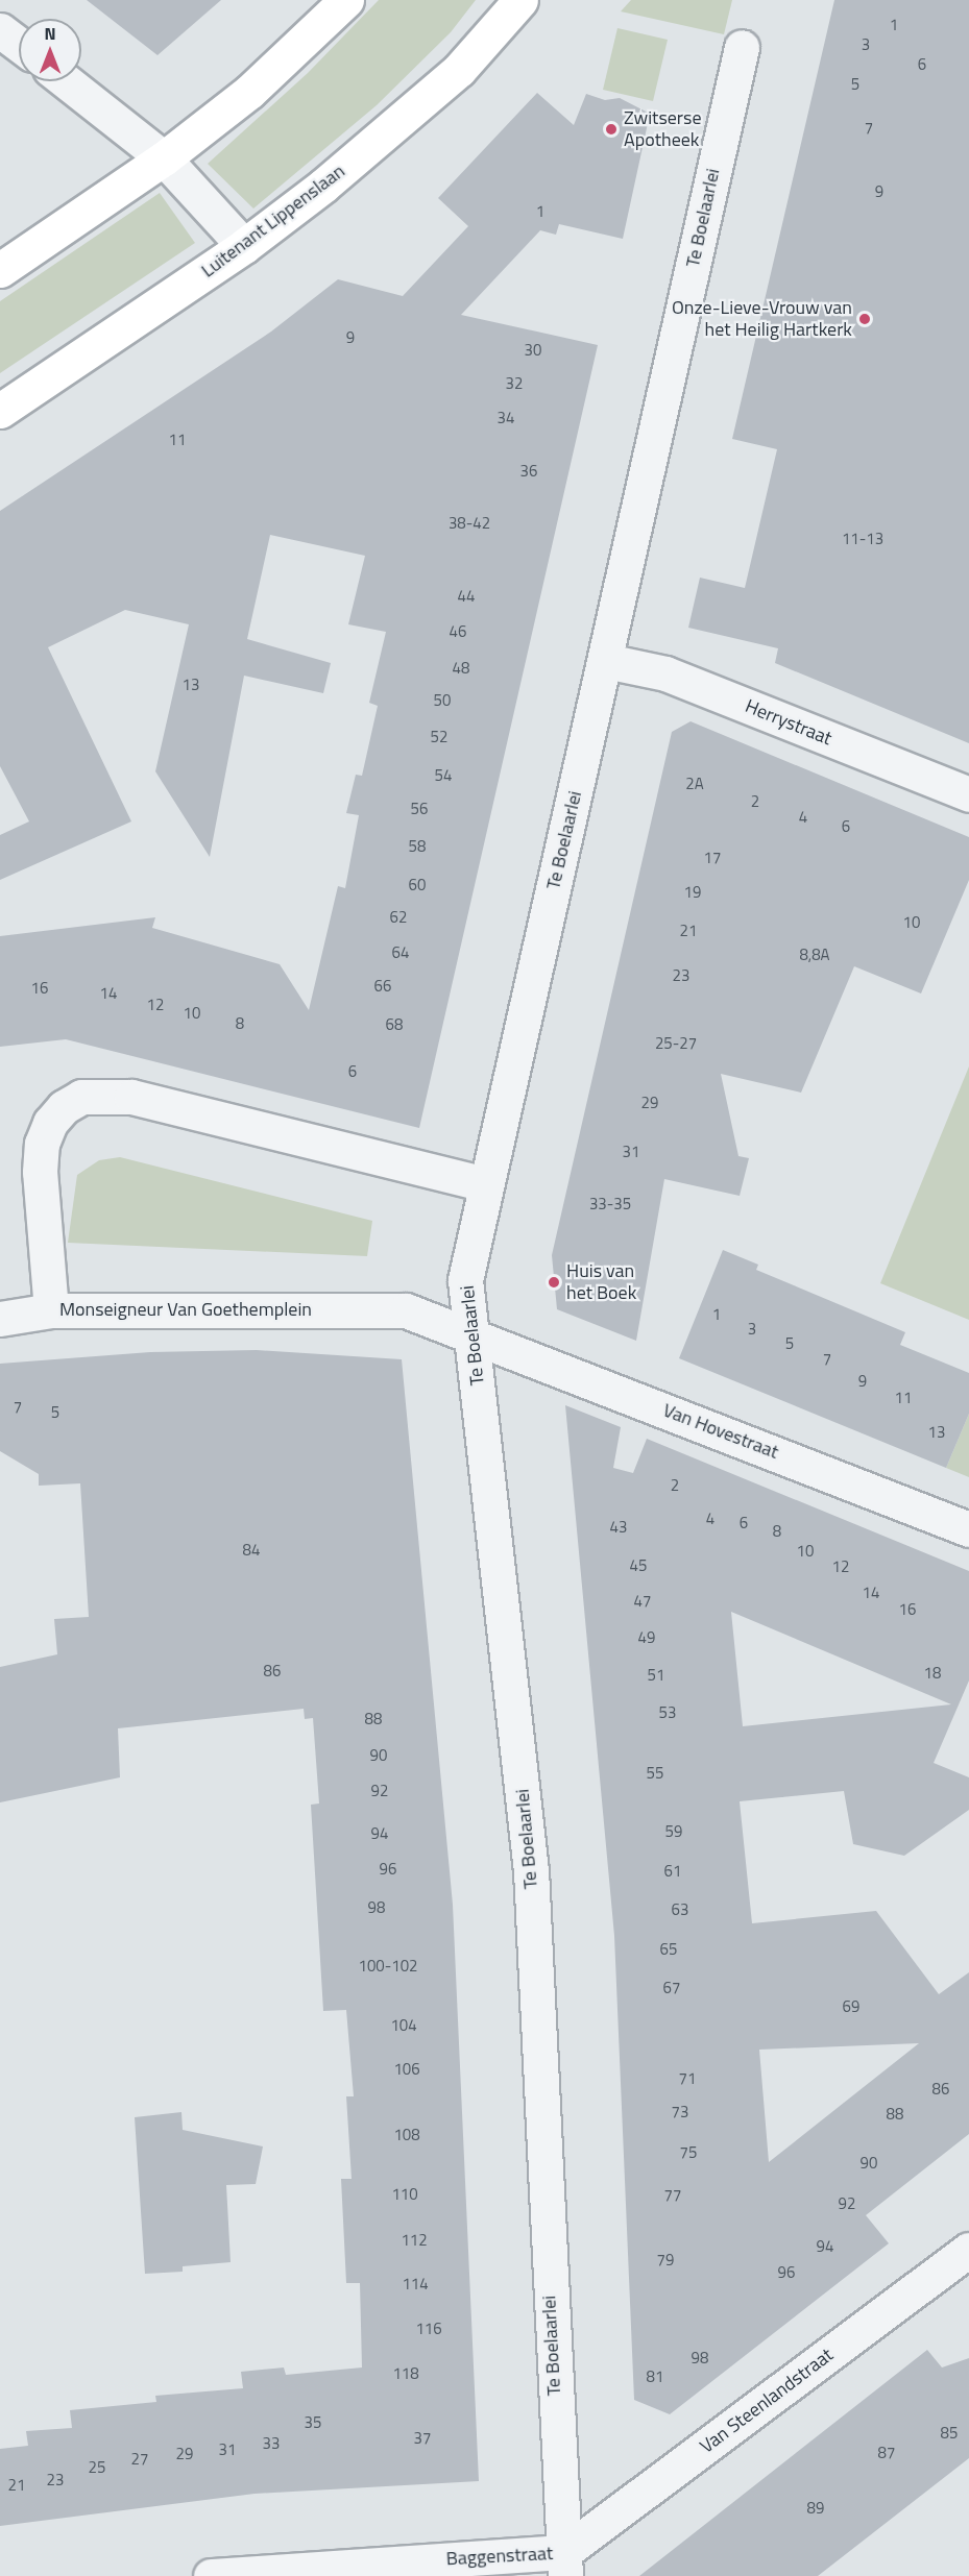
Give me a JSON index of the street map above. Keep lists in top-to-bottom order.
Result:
{
  "streets": {
    "main road": ["Luitenant Lippenslaan"],
    "street": [
      "Te Boelaarlei",
      "Herrystraat",
      "Monseigneur Van Goethemplein",
      "Van Hovestraat",
      "Van Steenlandstraat",
      "Baggenstraat"
    ]
  },
  "crossings": [
    ["Te Boelaarlei", "Herrystraat"],
    ["Te Boelaarlei", "Monseigneur Van Goethemplein"],
    ["Te Boelaarlei", "Van Hovestraat"],
    ["Te Boelaarlei", "Van Steenlandstraat"],
    ["Te Boelaarlei", "Baggenstraat"],
    ["Monseigneur Van Goethemplein", "Van Hovestraat"],
    ["Van Steenlandstraat", "Baggenstraat"]
  ],
  "places": ["Zwitserse Apotheek", "Onze-Lieve-Vrouw van het Heilig Hartkerk", "Huis van het Boek"],
  "house_numbers": [
    "1",
    "3",
    "6",
    "5",
    "7",
    "9",
    "1",
    "9",
    "30",
    "32",
    "34",
    "11",
    "36",
    "38-42",
    "11-13",
    "44",
    "46",
    "48",
    "13",
    "50",
    "52",
    "54",
    "2A",
    "2",
    "56",
    "4",
    "6",
    "58",
    "17",
    "60",
    "19",
    "62",
    "10",
    "21",
    "64",
    "8,8A",
    "23",
    "66",
    "16",
    "14",
    "12",
    "10",
    "8",
    "68",
    "25-27",
    "6",
    "29",
    "31",
    "33-35",
    "1",
    "3",
    "5",
    "7",
    "9",
    "11",
    "7",
    "5",
    "13",
    "2",
    "4",
    "6",
    "43",
    "8",
    "84",
    "10",
    "45",
    "12",
    "14",
    "47",
    "16",
    "49",
    "86",
    "18",
    "51",
    "53",
    "88",
    "90",
    "55",
    "92",
    "59",
    "94",
    "96",
    "61",
    "98",
    "63",
    "65",
    "100-102",
    "67",
    "69",
    "104",
    "106",
    "71",
    "86",
    "73",
    "88",
    "108",
    "75",
    "90",
    "110",
    "77",
    "92",
    "112",
    "94",
    "79",
    "96",
    "114",
    "116",
    "98",
    "118",
    "81",
    "35",
    "85",
    "37",
    "33",
    "31",
    "87",
    "29",
    "27",
    "25",
    "23",
    "21",
    "89"
  ],
  "north": "top"
}
